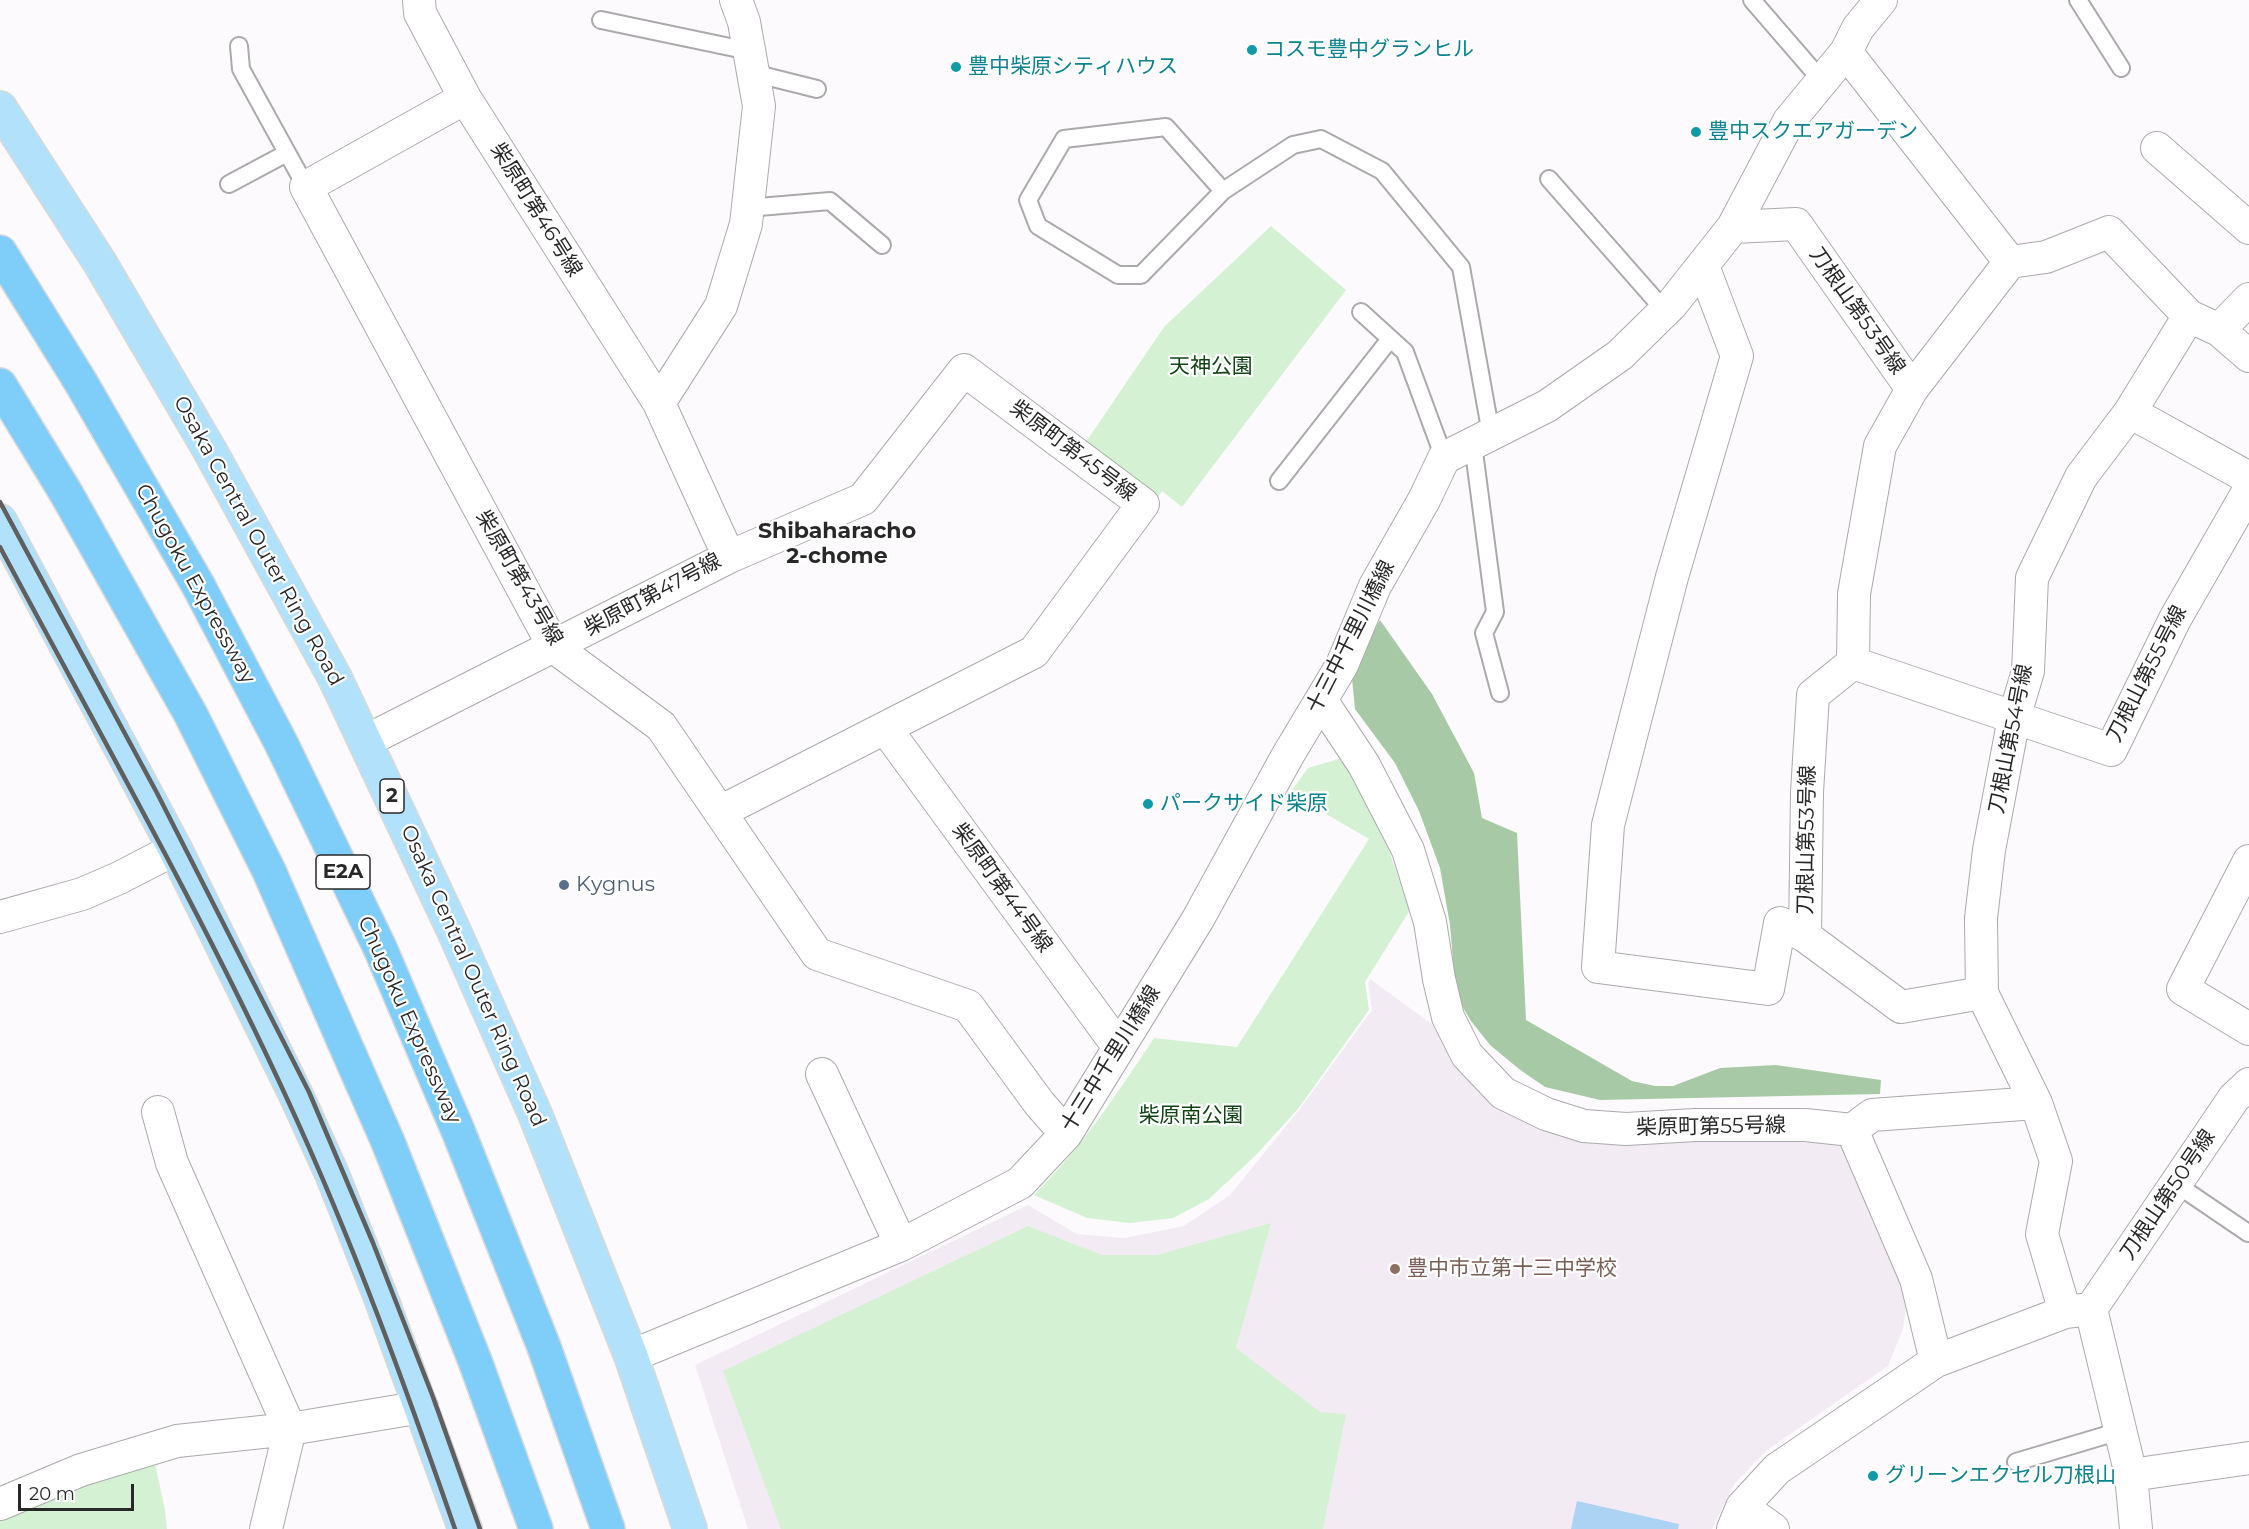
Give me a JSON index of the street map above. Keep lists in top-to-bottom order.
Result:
{
  "streets": {
    "highway": ["Chugoku Expressway", "E2A"],
    "main road": ["Osaka Central Outer Ring Road", "2"],
    "street": [
      "柴原町第46号線",
      "刀根山第53号線",
      "柴原町第45号線",
      "柴原町第43号線",
      "柴原町第47号線",
      "十三中千里川橋線",
      "刀根山第55号線",
      "刀根山第54号線",
      "柴原町第44号線",
      "柴原町第55号線",
      "刀根山第50号線"
    ]
  },
  "crossings": [
    ["柴原町第46号線", "柴原町第47号線"],
    ["刀根山第53号線", "刀根山第55号線"],
    ["刀根山第53号線", "刀根山第54号線"],
    ["柴原町第45号線", "柴原町第43号線"],
    ["柴原町第45号線", "柴原町第47号線"],
    ["柴原町第45号線", "柴原町第44号線"],
    ["Osaka Central Outer Ring Road", "柴原町第47号線"],
    ["Osaka Central Outer Ring Road", "十三中千里川橋線"],
    ["柴原町第43号線", "柴原町第47号線"],
    ["柴原町第43号線", "十三中千里川橋線"],
    ["十三中千里川橋線", "柴原町第44号線"],
    ["十三中千里川橋線", "柴原町第55号線"],
    ["刀根山第55号線", "刀根山第54号線"]
  ],
  "districts": ["Shibaharacho 2-chome"],
  "parks": ["天神公園", "柴原南公園"],
  "places": [
    "コスモ豊中グランヒル",
    "豊中柴原シティハウス",
    "豊中スクエアガーデン",
    "パークサイド柴原",
    "Kygnus",
    "豊中市立第十三中学校",
    "グリーンエクセル刀根山"
  ],
  "scale_bar": "20 m"
}
